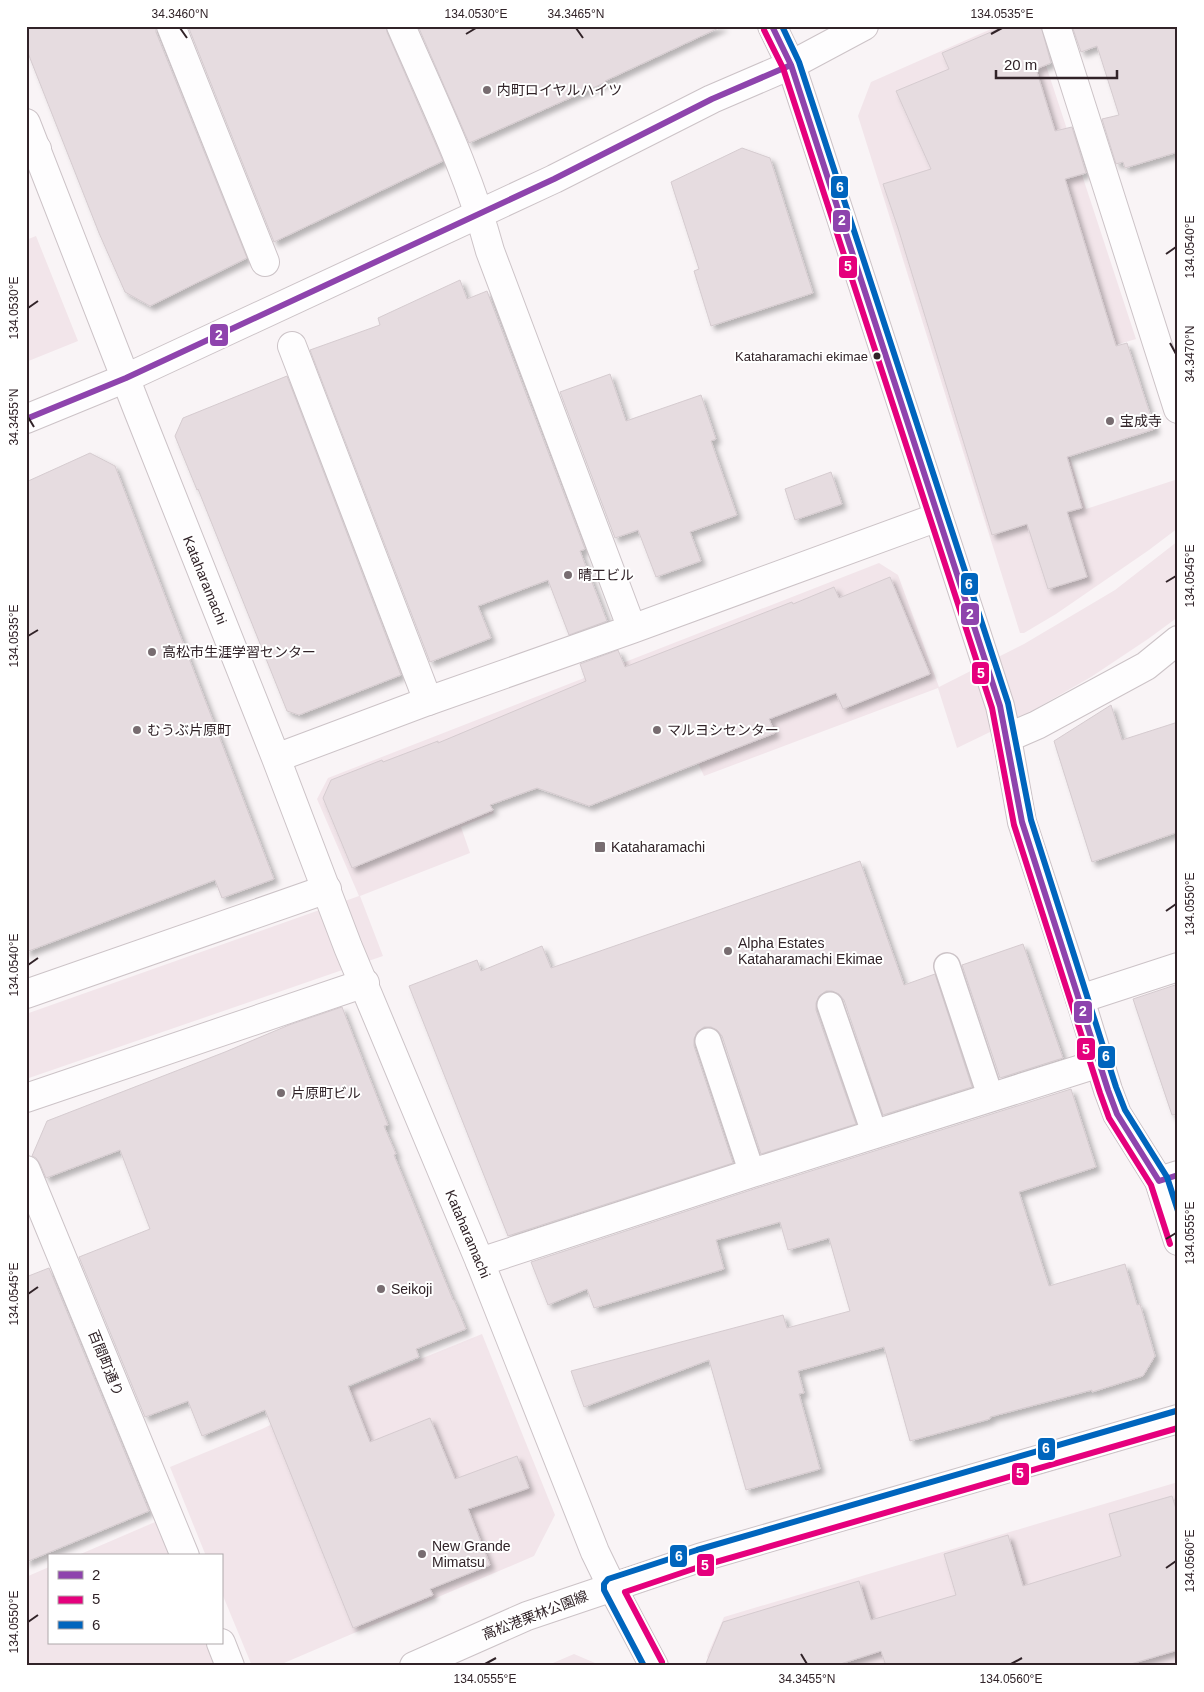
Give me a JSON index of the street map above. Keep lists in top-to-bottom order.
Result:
{
  "streets": {
    "street": ["Kataharamachi", "百間町通り", "高松港栗林公園線"]
  },
  "crossings": [
    ["Kataharamachi", "高松港栗林公園線"]
  ],
  "places": {
    "other": [
      "内町ロイヤルハイツ",
      "Kataharamachi ekimae",
      "宝成寺",
      "晴工ビル",
      "高松市生涯学習センター",
      "むうぶ片原町",
      "マルヨシセンター",
      "Alpha Estates Kataharamachi Ekimae",
      "片原町ビル",
      "Seikoji",
      "New Grande Mimatsu"
    ],
    "transit": ["Kataharamachi"]
  },
  "lines": ["transit line 2", "transit line 6", "transit line 5"],
  "legend": ["2", "5", "6"],
  "scale_bar": "20 m",
  "coordinates": [
    "34.3460°N",
    "134.0530°E",
    "34.3465°N",
    "134.0535°E",
    "134.0540°E",
    "34.3470°N",
    "34.3455°N",
    "134.0545°E",
    "134.0550°E",
    "134.0555°E",
    "134.0560°E"
  ]
}
